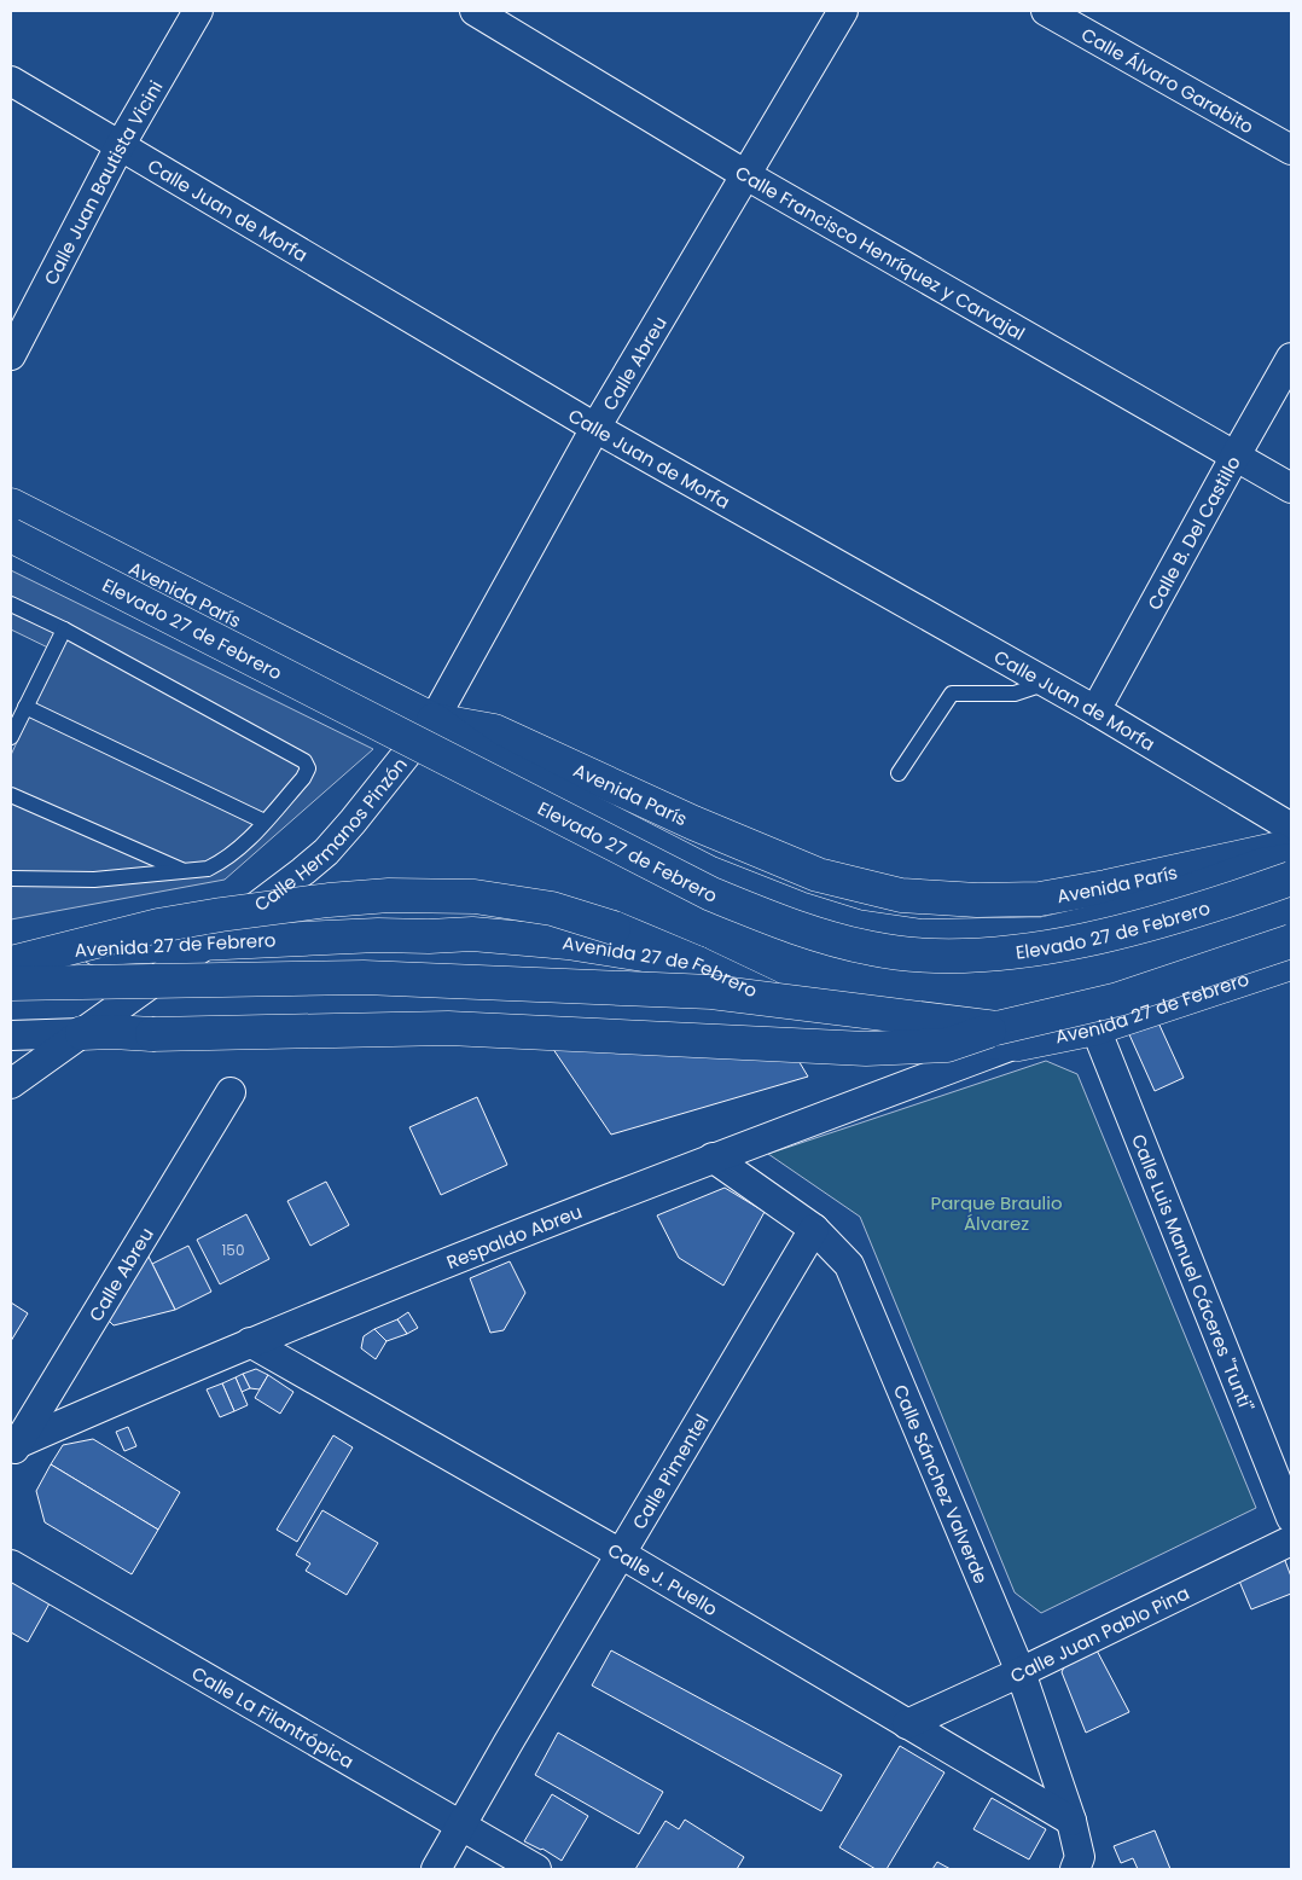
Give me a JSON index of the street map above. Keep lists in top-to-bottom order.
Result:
{
  "streets": {
    "main road": ["Avenida París", "Elevado 27 de Febrero", "Avenida 27 de Febrero"],
    "street": [
      "Calle Álvaro Garabito",
      "Calle Juan Bautista Vicini",
      "Calle Juan de Morfa",
      "Calle Francisco Henríquez y Carvajal",
      "Calle Abreu",
      "Calle B. Del Castillo",
      "Calle Hermanos Pinzón",
      "Respaldo Abreu",
      "Calle Luis Manuel Cáceres \"Tunti\"",
      "Calle Pimentel",
      "Calle Sánchez Valverde",
      "Calle J. Puello",
      "Calle Juan Pablo Pina",
      "Calle La Filantrópica"
    ]
  },
  "crossings": [
    ["Calle Juan Bautista Vicini", "Calle Juan de Morfa"],
    ["Calle Juan de Morfa", "Calle Abreu"],
    ["Calle Juan de Morfa", "Calle B. Del Castillo"],
    ["Calle Francisco Henríquez y Carvajal", "Calle Abreu"],
    ["Calle Francisco Henríquez y Carvajal", "Calle B. Del Castillo"],
    ["Calle Abreu", "Avenida París"],
    ["Calle Abreu", "Calle Hermanos Pinzón"],
    ["Calle Abreu", "Respaldo Abreu"],
    ["Avenida París", "Calle Hermanos Pinzón"],
    ["Calle Hermanos Pinzón", "Avenida 27 de Febrero"],
    ["Avenida 27 de Febrero", "Respaldo Abreu"],
    ["Avenida 27 de Febrero", "Calle Luis Manuel Cáceres \"Tunti\""],
    ["Respaldo Abreu", "Calle Sánchez Valverde"],
    ["Respaldo Abreu", "Calle J. Puello"],
    ["Calle Pimentel", "Calle Sánchez Valverde"],
    ["Calle Pimentel", "Calle J. Puello"],
    ["Calle Pimentel", "Calle La Filantrópica"],
    ["Calle Sánchez Valverde", "Calle J. Puello"],
    ["Calle Sánchez Valverde", "Calle Juan Pablo Pina"],
    ["Calle J. Puello", "Calle Juan Pablo Pina"]
  ],
  "parks": ["Parque Braulio Álvarez"],
  "house_numbers": ["150"]
}
